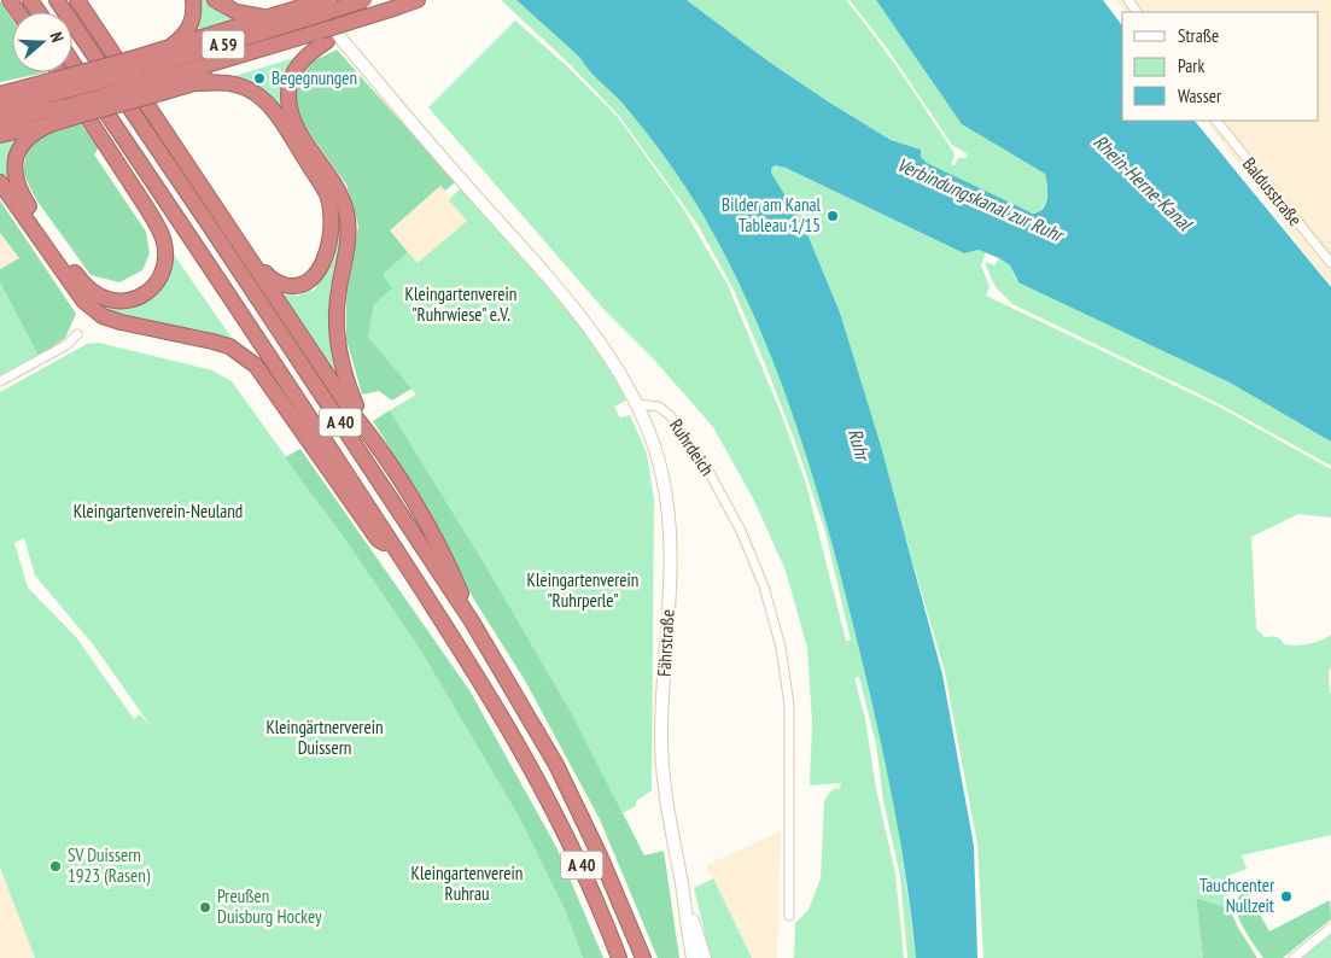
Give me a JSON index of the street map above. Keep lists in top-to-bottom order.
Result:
{
  "streets": {
    "highway": ["A 59", "A 40"],
    "main road": ["Fährstraße"],
    "street": ["Baldusstraße", "Ruhrdeich"]
  },
  "crossings": [
    ["Ruhrdeich", "Fährstraße"]
  ],
  "water": ["Rhein-Herne-Kanal", "Verbindungskanal zur Ruhr", "Ruhr"],
  "parks": [
    "Kleingartenverein \"Ruhrwiese\" e.V.",
    "Kleingartenverein-Neuland",
    "Kleingartenverein \"Ruhrperle\"",
    "Kleingärtnerverein Duissern",
    "Kleingartenverein Ruhrau"
  ],
  "places": [
    "Begegnungen",
    "Bilder am Kanal Tableau 1/15",
    "SV Duissern 1923 (Rasen)",
    "Tauchcenter Nullzeit",
    "Preußen Duisburg Hockey"
  ],
  "legend": ["Straße", "Park", "Wasser"],
  "north": "right"
}
